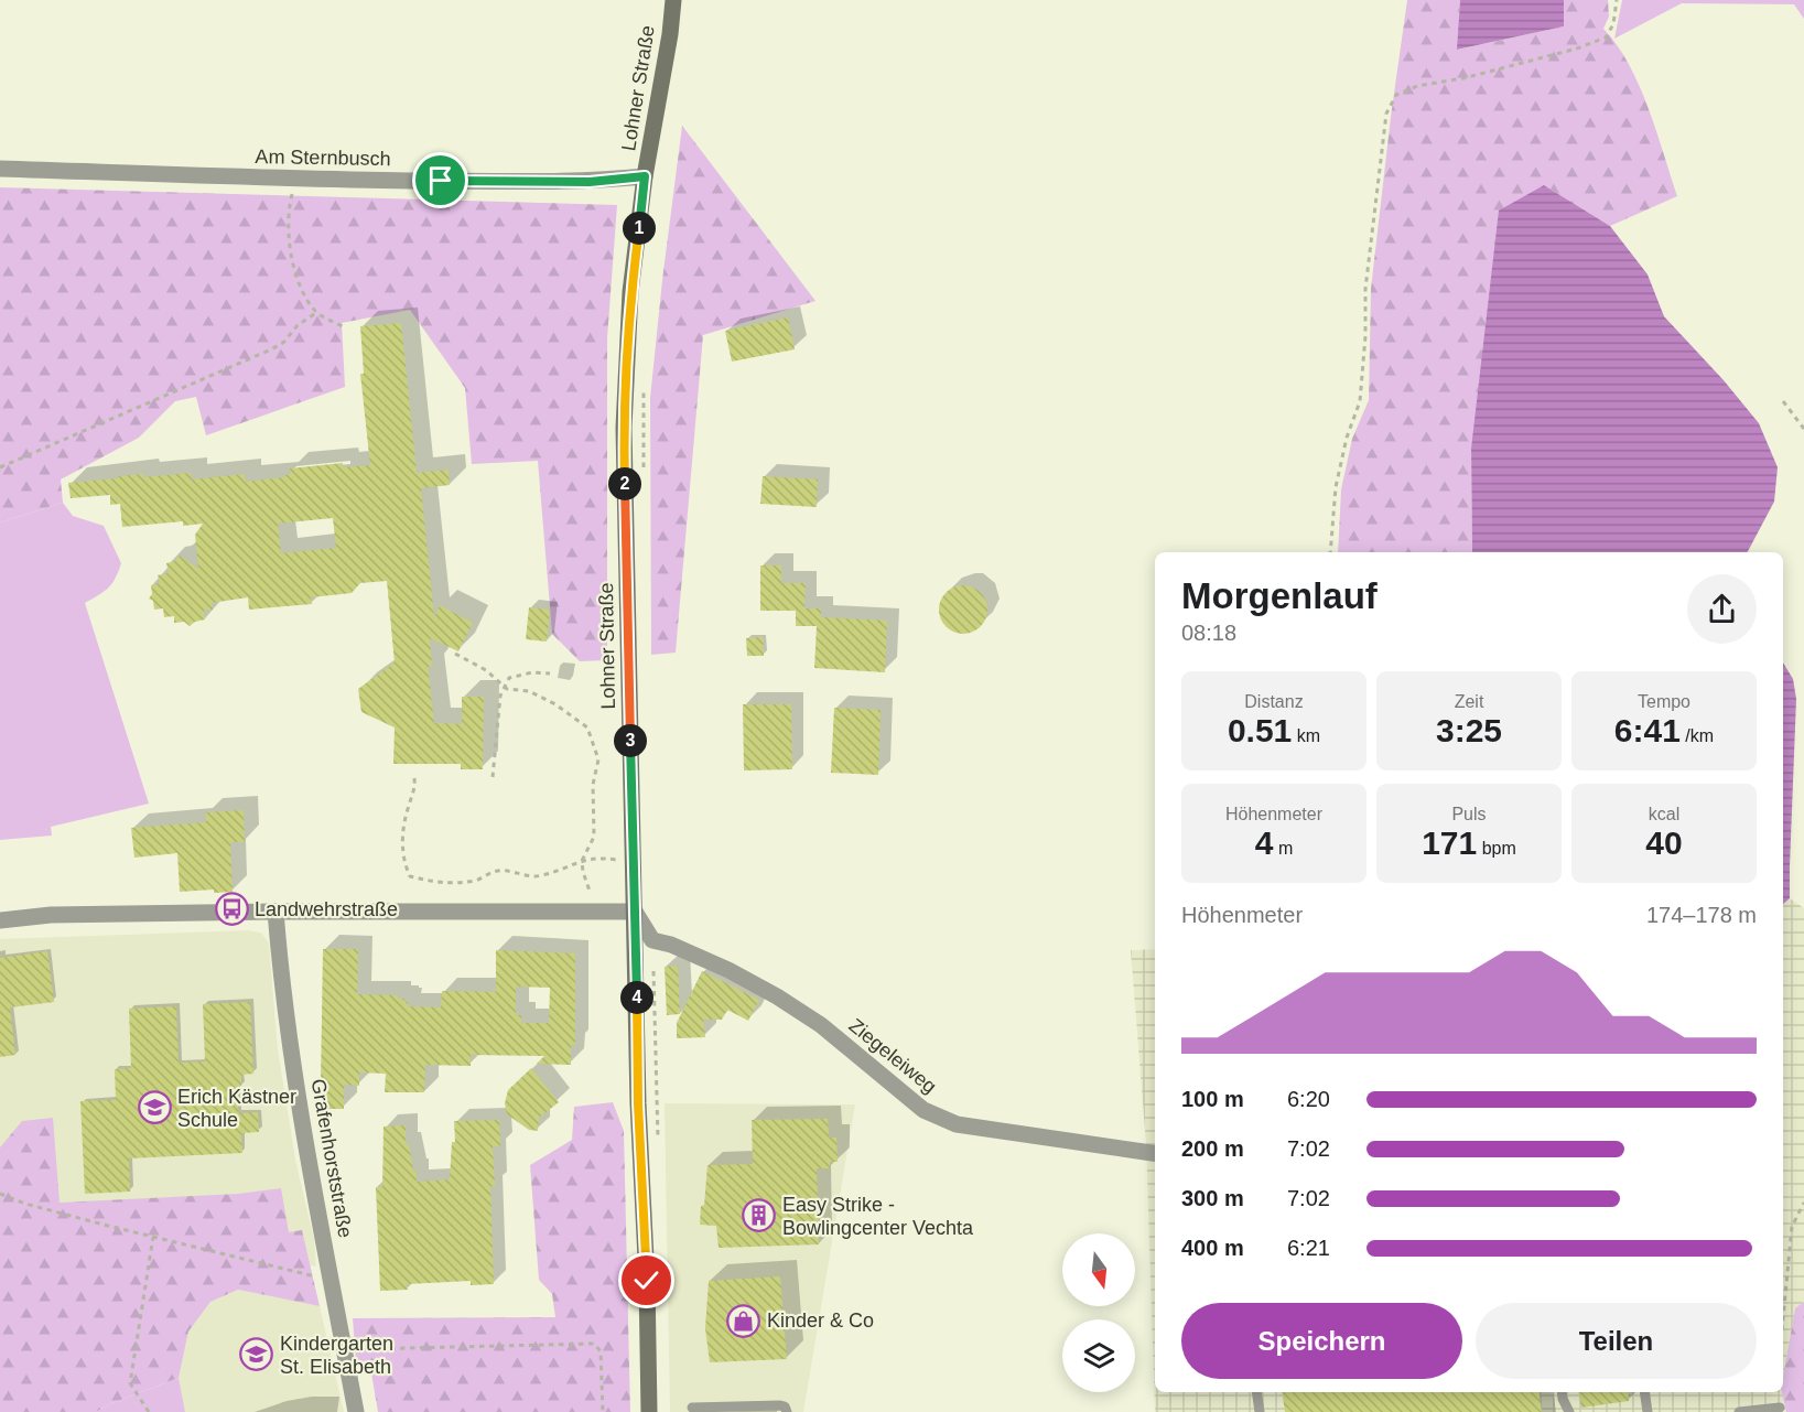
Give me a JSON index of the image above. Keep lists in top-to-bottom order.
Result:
{
  "streets": {
    "main road": ["Lohner Straße"],
    "street": ["Am Sternbusch", "Ziegeleiweg", "Grafenhorststraße"]
  },
  "crossings": [
    ["Lohner Straße", "Am Sternbusch"]
  ],
  "places": {
    "bus stop": ["Landwehrstraße"],
    "school or university": ["Erich Kästner Schule", "Kindergarten St. Elisabeth"],
    "building": ["Easy Strike - Bowlingcenter Vechta"],
    "shop": ["Kinder & Co"]
  },
  "north": "bottom",
  "page": {
    "pins": [
      "1",
      "2",
      "3",
      "4"
    ],
    "heading": ["Morgenlauf", "08:18"],
    "stats": [
      ["Distanz", "0.51 km"],
      ["Zeit", "3:25"],
      ["Tempo", "6:41 /km"],
      ["Höhenmeter", "4 m"],
      ["Puls", "171 bpm"],
      ["kcal", "40"]
    ],
    "chart": ["Höhenmeter", "174–178 m"],
    "list": [
      {
        "name": "100 m",
        "note": "6:20"
      },
      {
        "name": "200 m",
        "note": "7:02"
      },
      {
        "name": "300 m",
        "note": "7:02"
      },
      {
        "name": "400 m",
        "note": "6:21"
      }
    ],
    "buttons": ["Speichern", "Teilen"]
  }
}
